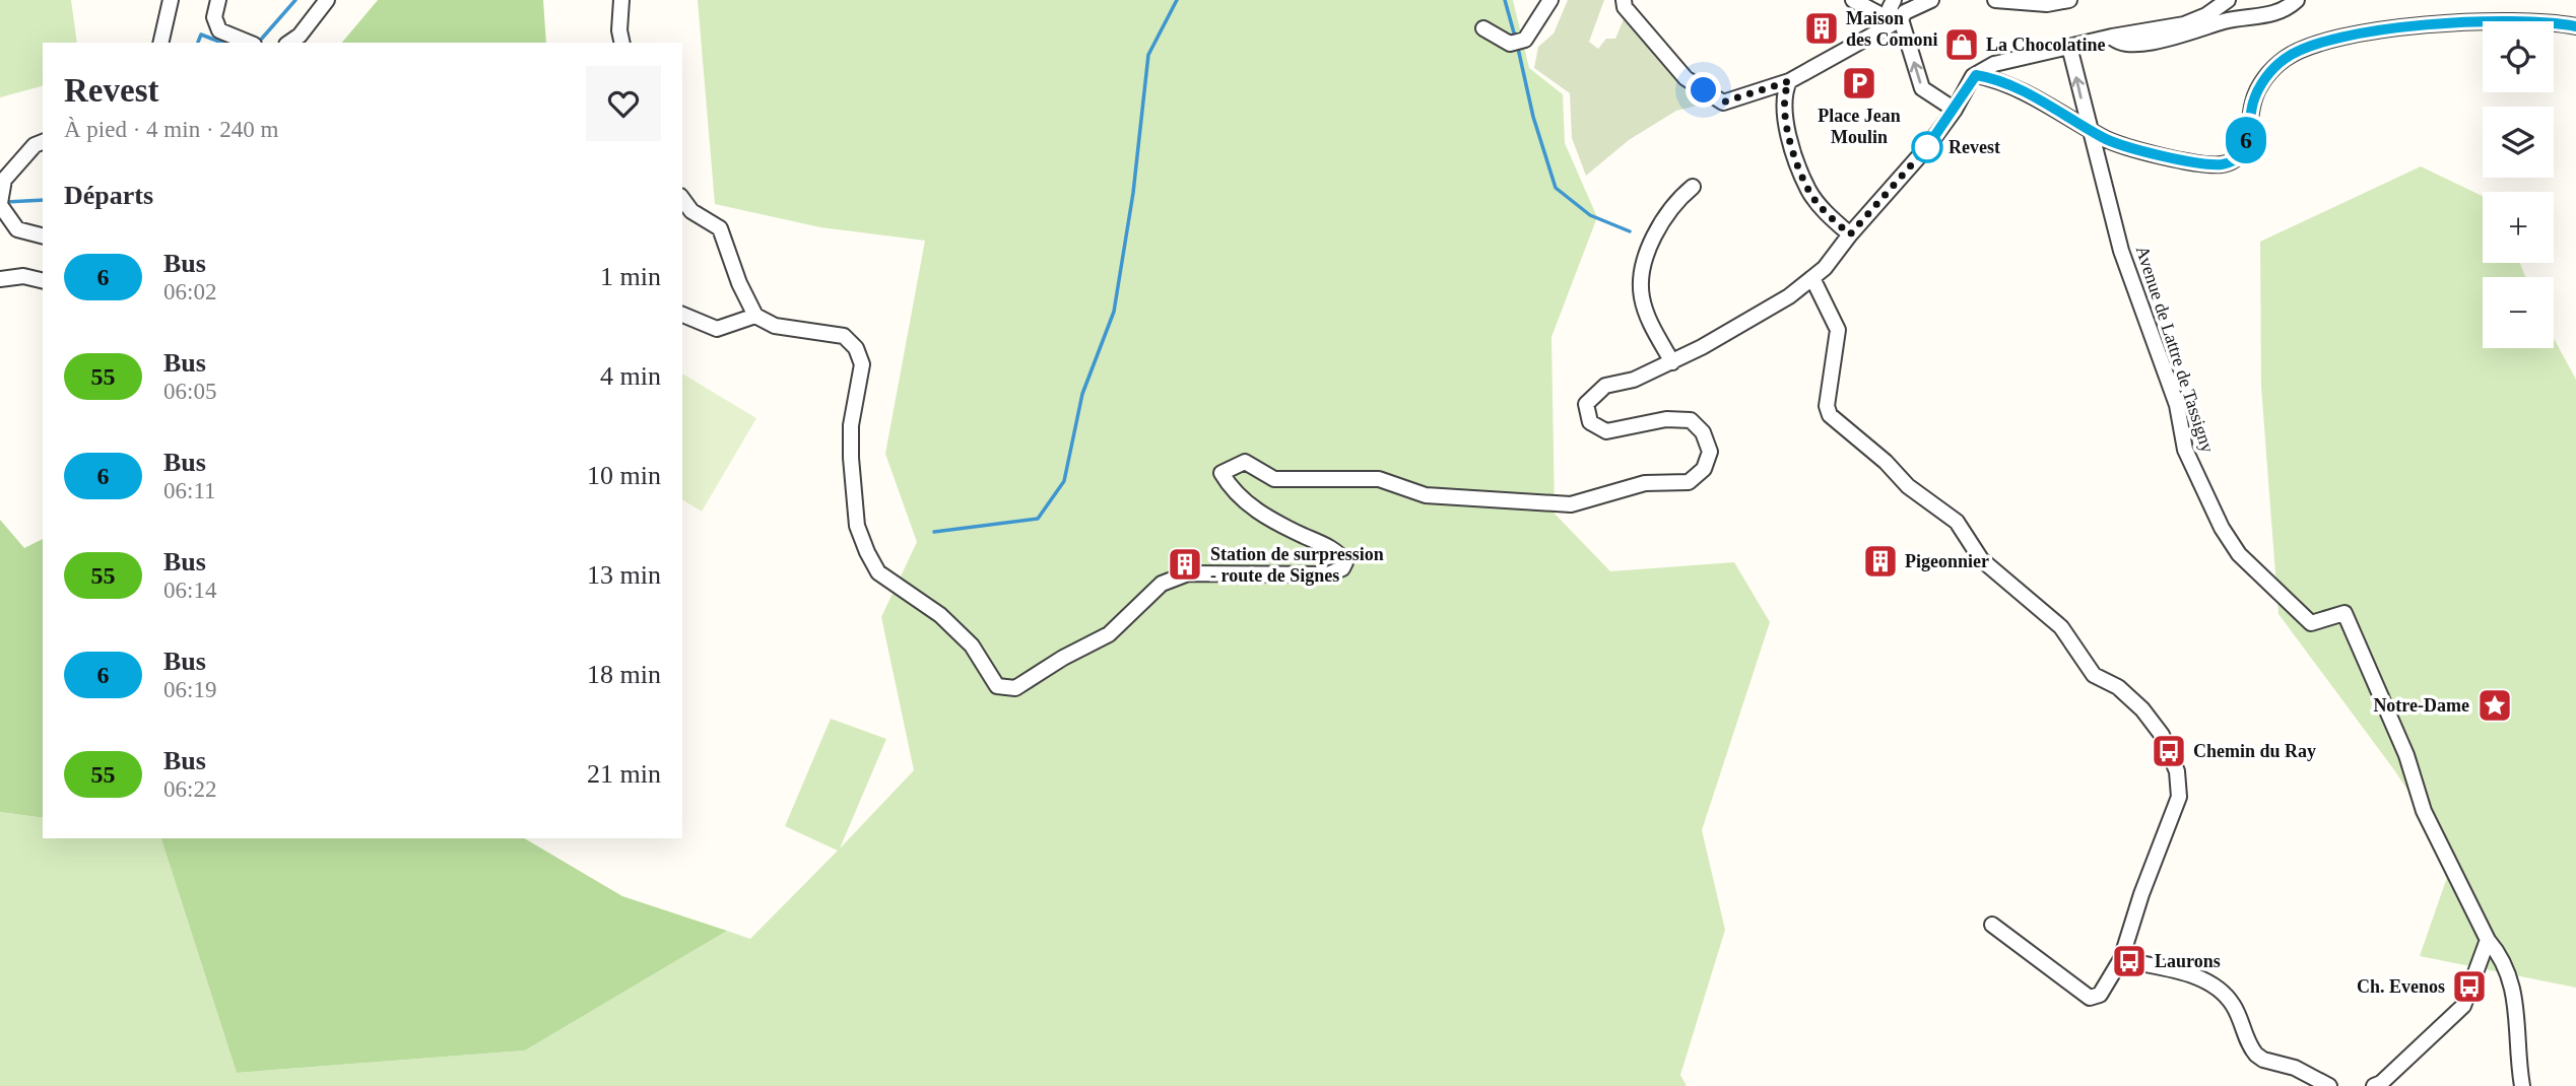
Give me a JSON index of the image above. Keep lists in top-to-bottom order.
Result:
{
  "streets": {
    "street": ["Avenue de Lattre de Tassigny"]
  },
  "places": {
    "building": ["Maison des Comoni", "Pigeonnier", "Station de surpression - route de Signes"],
    "shop": ["La Chocolatine"],
    "parking": ["Place Jean Moulin"],
    "other": ["Revest"],
    "place": ["Notre-Dame"],
    "bus stop": ["Chemin du Ray", "Laurons", "Ch. Evenos"]
  },
  "lines": ["bus line 6"],
  "page": {
    "on_map": "6",
    "map_buttons": ["+", "−"],
    "heading": [
      ["Revest", "À pied · 4 min · 240 m"],
      "Départs"
    ],
    "list": [
      {
        "mark": "6",
        "name": "Bus",
        "note": "06:02",
        "value": "1 min"
      },
      {
        "mark": "55",
        "name": "Bus",
        "note": "06:05",
        "value": "4 min"
      },
      {
        "mark": "6",
        "name": "Bus",
        "note": "06:11",
        "value": "10 min"
      },
      {
        "mark": "55",
        "name": "Bus",
        "note": "06:14",
        "value": "13 min"
      },
      {
        "mark": "6",
        "name": "Bus",
        "note": "06:19",
        "value": "18 min"
      },
      {
        "mark": "55",
        "name": "Bus",
        "note": "06:22",
        "value": "21 min"
      }
    ]
  }
}
